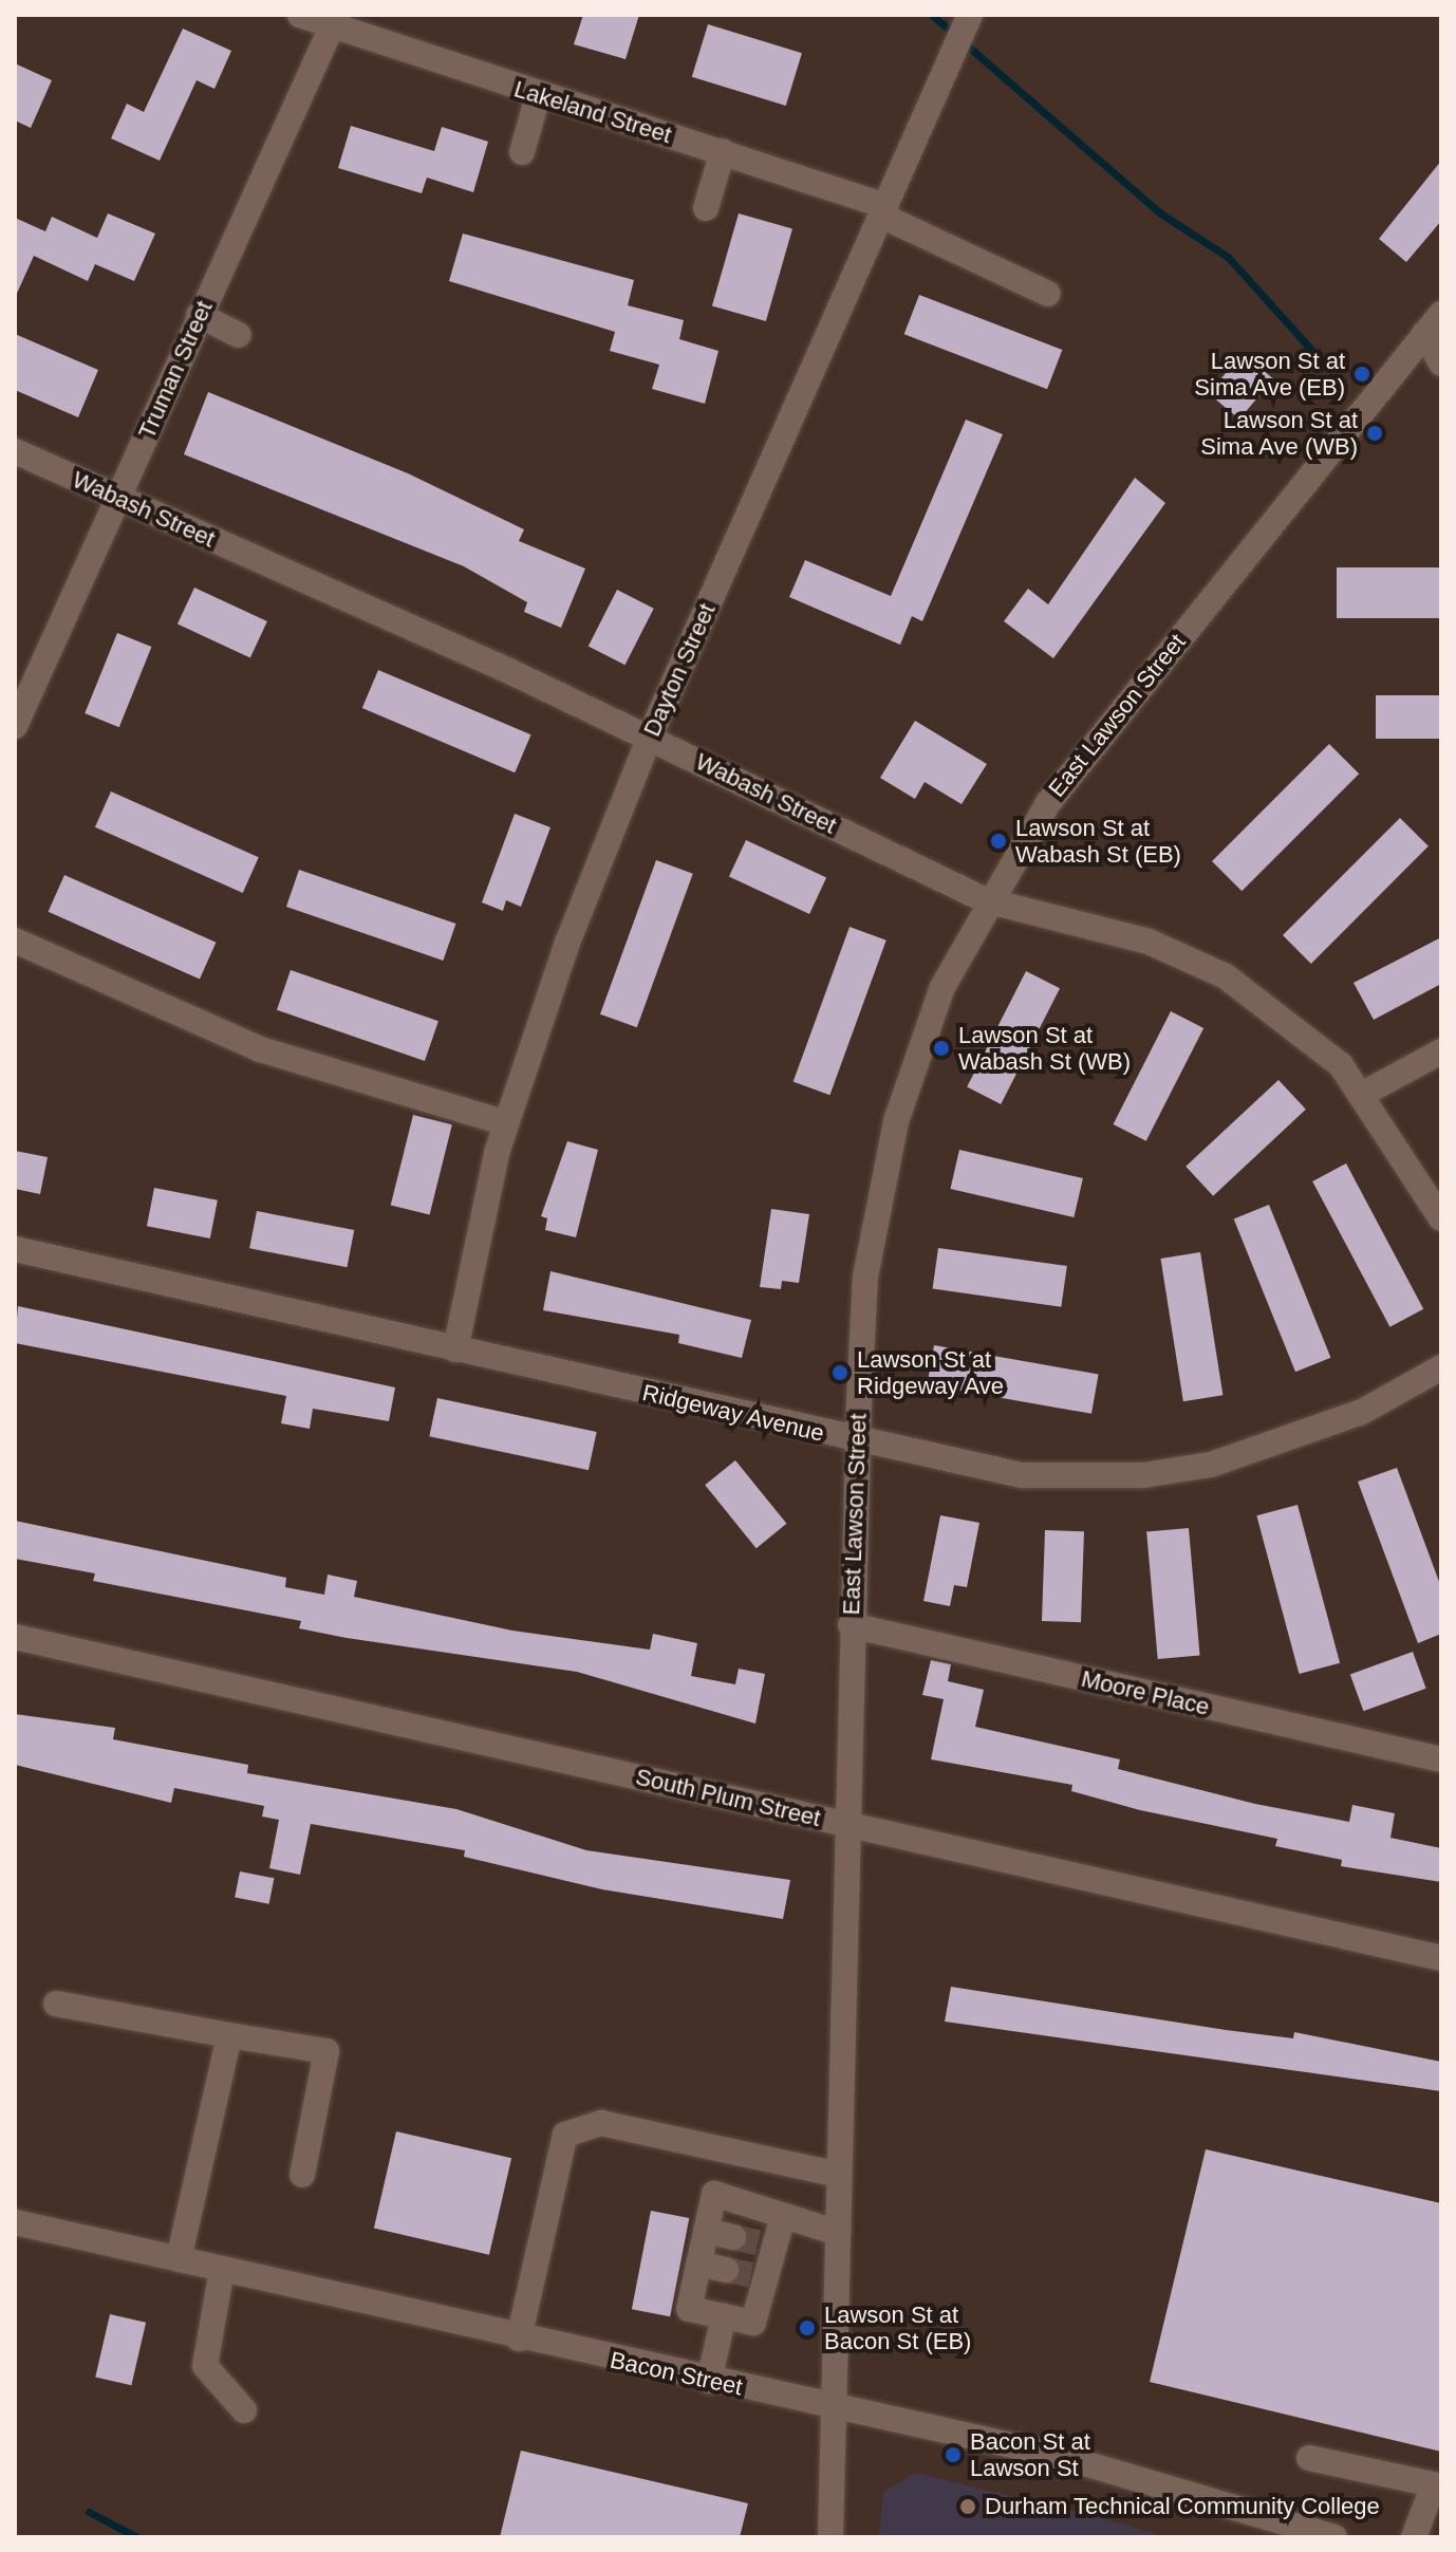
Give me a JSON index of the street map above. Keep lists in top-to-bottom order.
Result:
{
  "streets": {
    "street": [
      "Lakeland Street",
      "Truman Street",
      "Wabash Street",
      "Dayton Street",
      "East Lawson Street",
      "Ridgeway Avenue",
      "Moore Place",
      "South Plum Street",
      "Bacon Street"
    ]
  },
  "crossings": [
    ["Lakeland Street", "Truman Street"],
    ["Lakeland Street", "Dayton Street"],
    ["Truman Street", "Wabash Street"],
    ["Wabash Street", "Dayton Street"],
    ["Wabash Street", "East Lawson Street"],
    ["Dayton Street", "Ridgeway Avenue"],
    ["East Lawson Street", "Ridgeway Avenue"],
    ["East Lawson Street", "Moore Place"],
    ["East Lawson Street", "South Plum Street"],
    ["East Lawson Street", "Bacon Street"]
  ],
  "places": [
    "Lawson St at Sima Ave (EB)",
    "Lawson St at Sima Ave (WB)",
    "Lawson St at Wabash St (EB)",
    "Lawson St at Wabash St (WB)",
    "Lawson St at Ridgeway Ave",
    "Lawson St at Bacon St (EB)",
    "Bacon St at Lawson St",
    "Durham Technical Community College"
  ]
}
